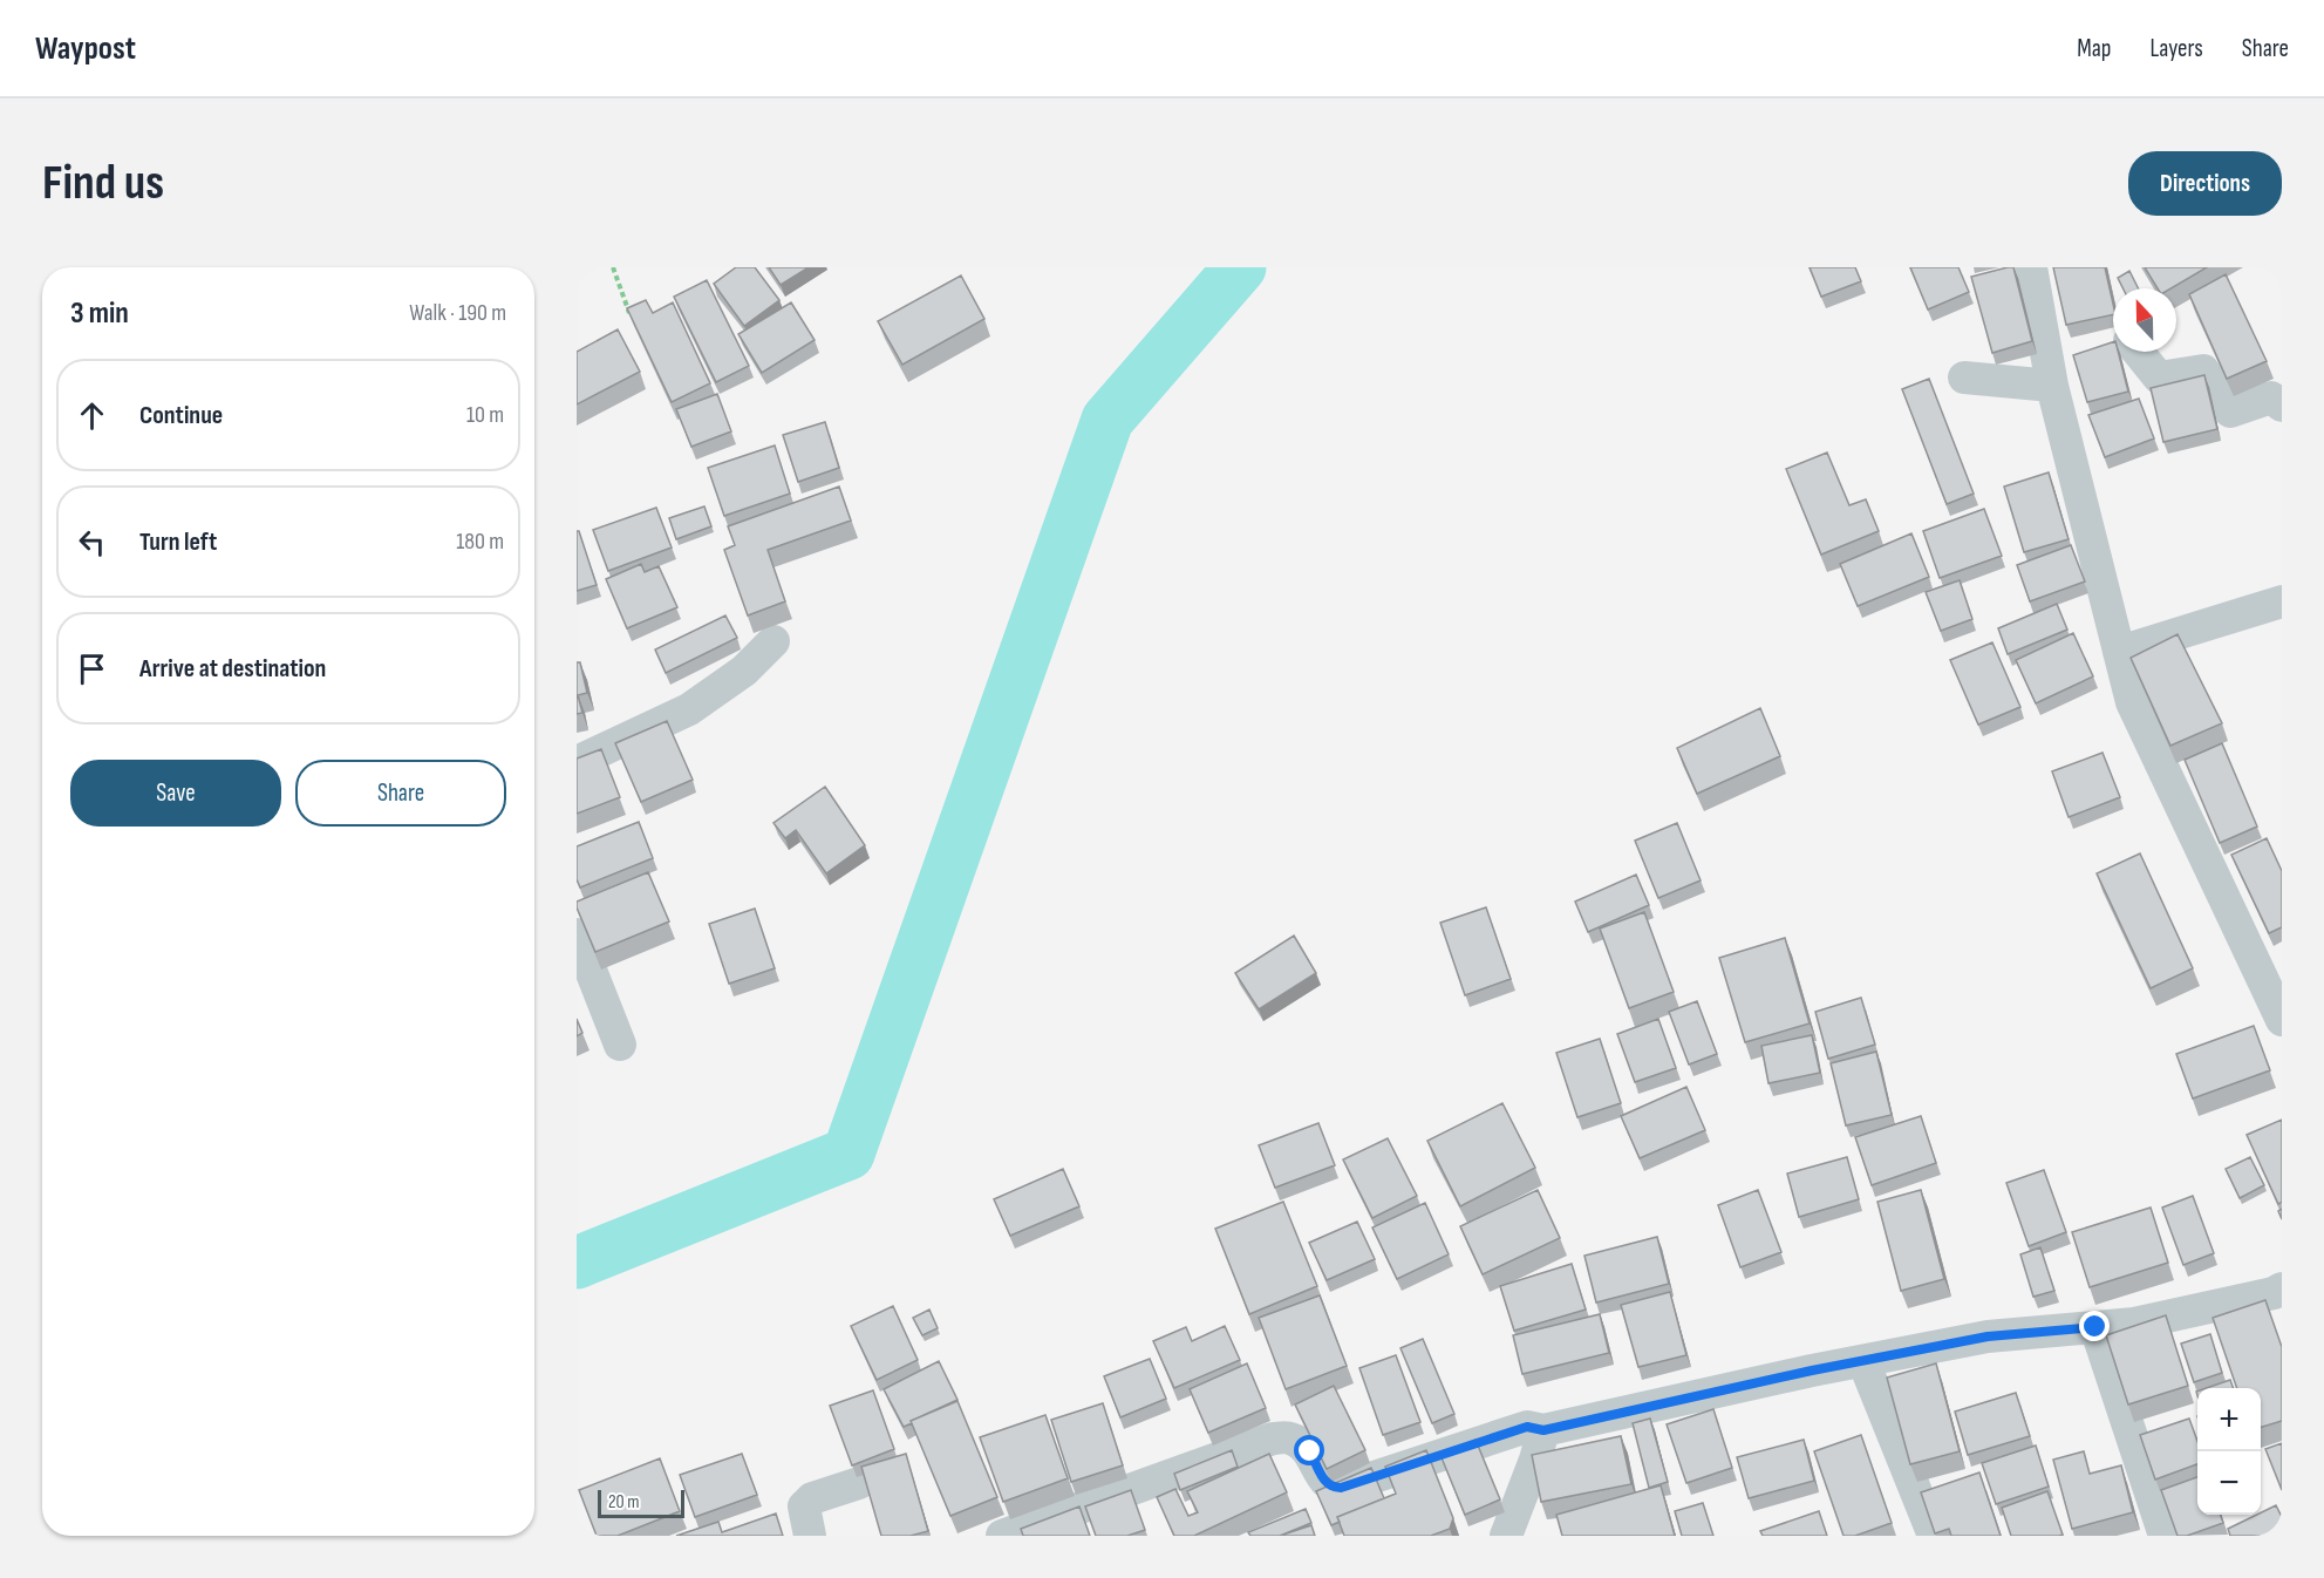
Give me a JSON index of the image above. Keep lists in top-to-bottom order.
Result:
{
  "scale_bar": "20 m",
  "north": "top",
  "page": {
    "header": "Waypost",
    "nav": ["Map", "Layers", "Share"],
    "buttons": [
      "Directions",
      ["Save", "Share"]
    ],
    "title": "Find us",
    "heading": ["3 min", "Walk · 190 m"],
    "list": [
      ["Continue", "10 m"],
      ["Turn left", "180 m"],
      "Arrive at destination"
    ],
    "map_buttons": ["+", "−"],
    "scale": "20 m"
  }
}
